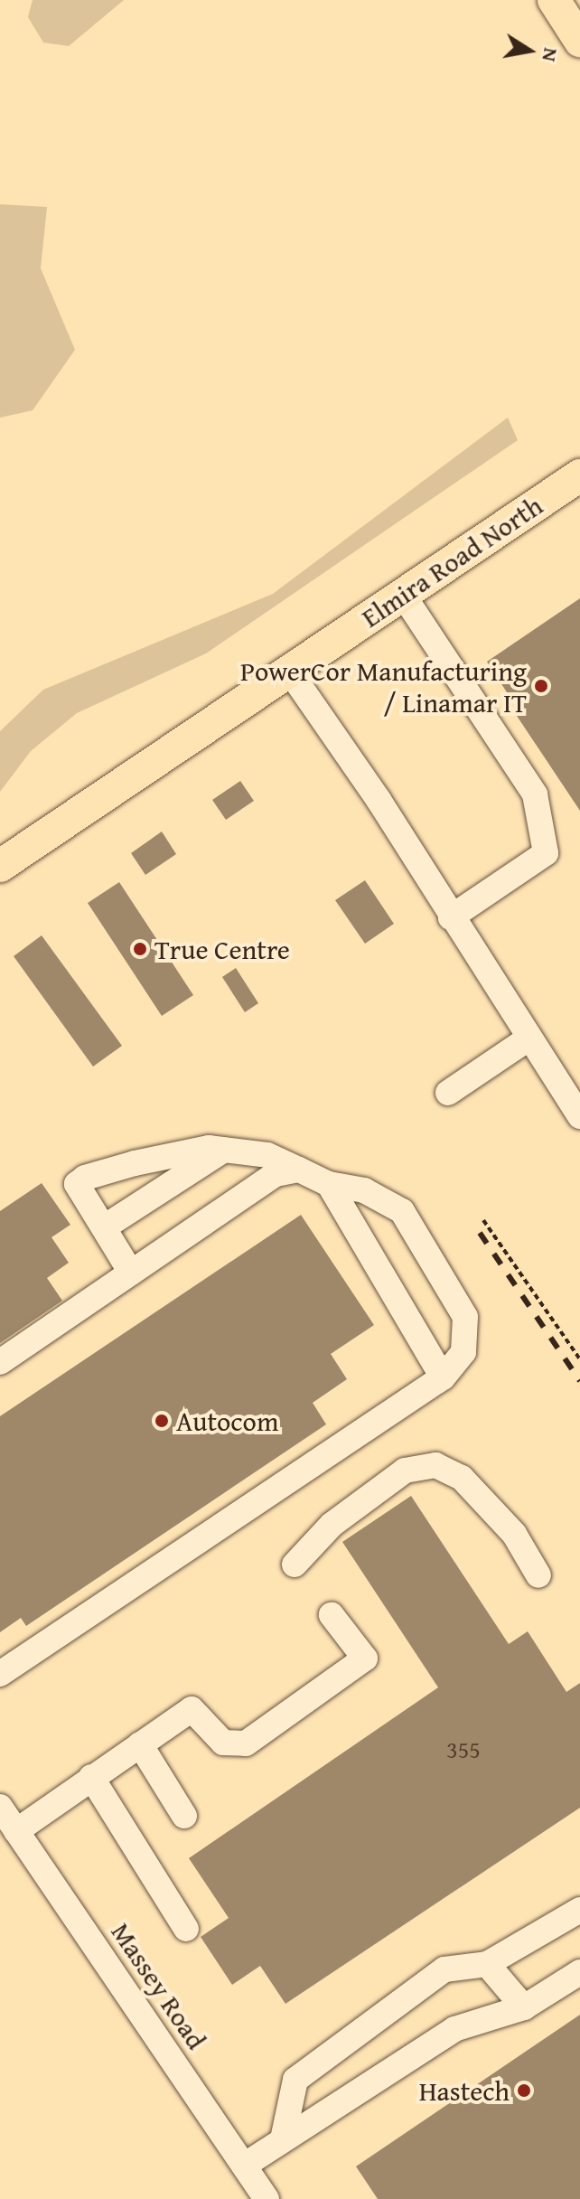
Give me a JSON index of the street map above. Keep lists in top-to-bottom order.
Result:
{
  "streets": {
    "main road": ["Elmira Road North"],
    "street": ["Massey Road"]
  },
  "places": [
    "PowerCor Manufacturing / Linamar IT",
    "True Centre",
    "Autocom",
    "Hastech"
  ],
  "house_numbers": ["355"],
  "north": "right"
}
